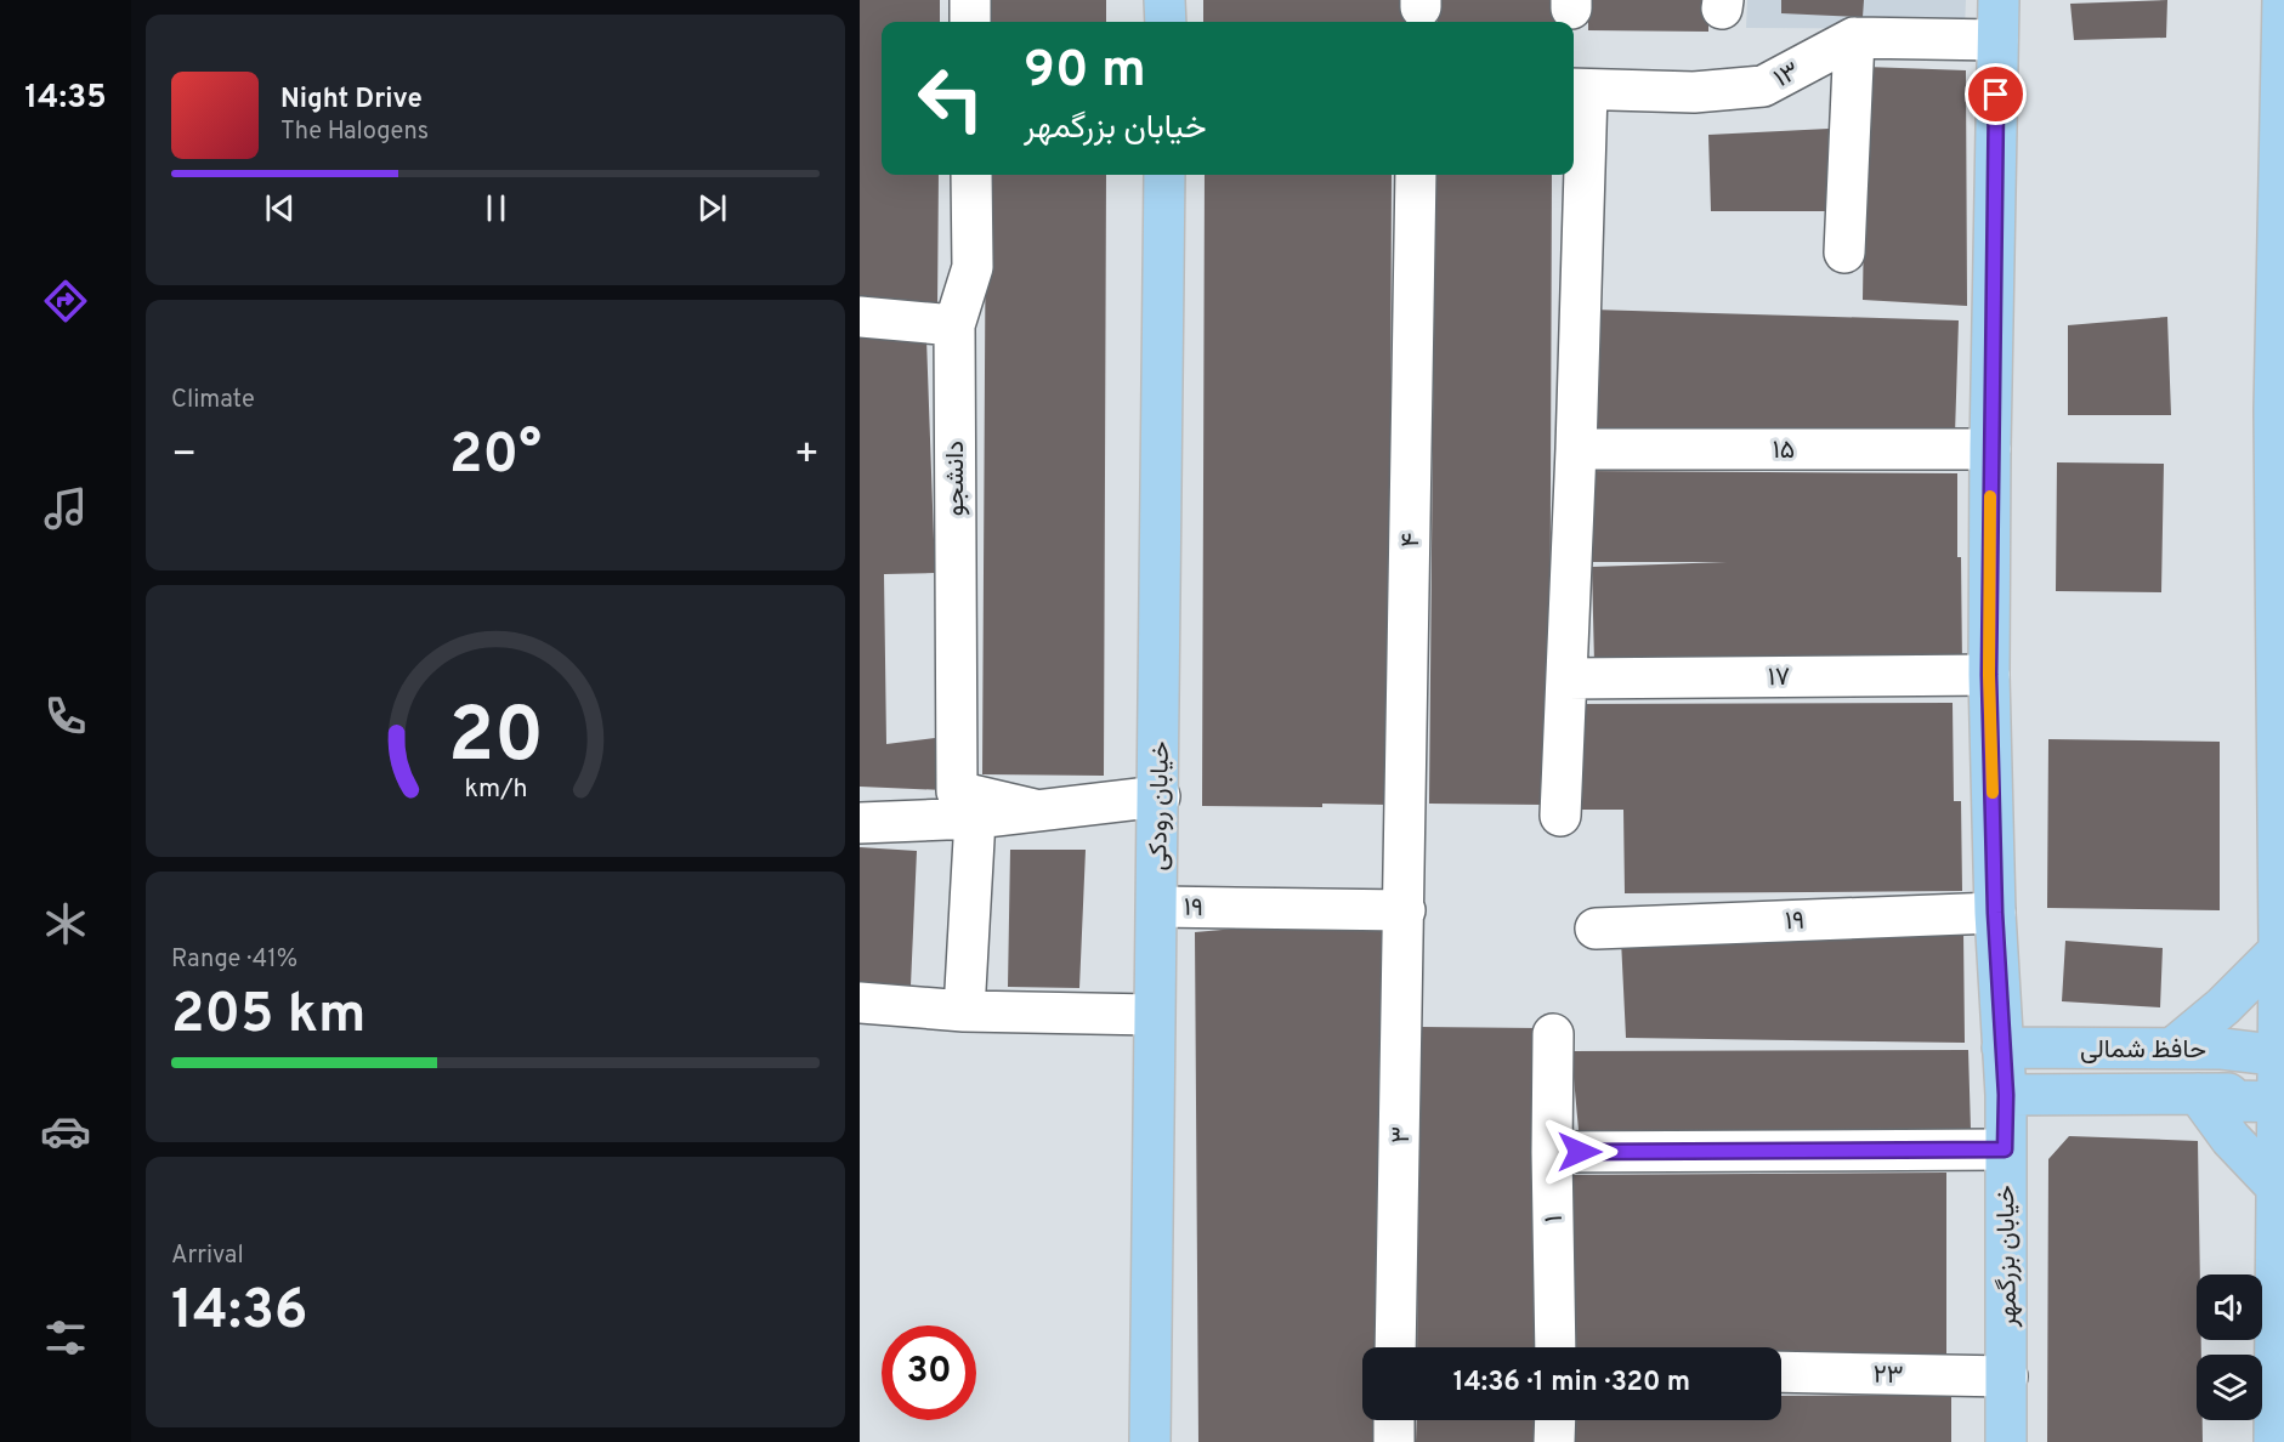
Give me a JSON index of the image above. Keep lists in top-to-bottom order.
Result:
{
  "streets": {
    "main road": ["خیابان رودکی", "حافظ شمالی", "خیابان بزرگمهر"],
    "street": [
      "۱۳",
      "۱۵",
      "دانشجو",
      "۴",
      "۱۷",
      "۱۹",
      "۳",
      "۱",
      "۲۳"
    ]
  },
  "crossings": [
    ["۱۳", "خیابان بزرگمهر"],
    ["۱۵", "خیابان بزرگمهر"],
    ["۴", "۱۹"],
    ["۴", "۳"],
    ["۱۷", "خیابان بزرگمهر"],
    ["خیابان رودکی", "۱۹"],
    ["۱۹", "۳"],
    ["۱۹", "خیابان بزرگمهر"],
    ["حافظ شمالی", "خیابان بزرگمهر"],
    ["خیابان بزرگمهر", "۲۳"]
  ],
  "page": {
    "tabs": "14:35",
    "turn": ["90 m", "خیابان بزرگمهر"],
    "song": ["Night Drive", "The Halogens"],
    "tile": [
      "Climate",
      ["Range · 41%", "205 km"],
      ["Arrival", "14:36"]
    ],
    "heat": ["−", "20°", "+"],
    "limit": "30",
    "trip": "14:36 · 1 min · 320 m",
    "gauge": ["20", "km/h"]
  }
}
